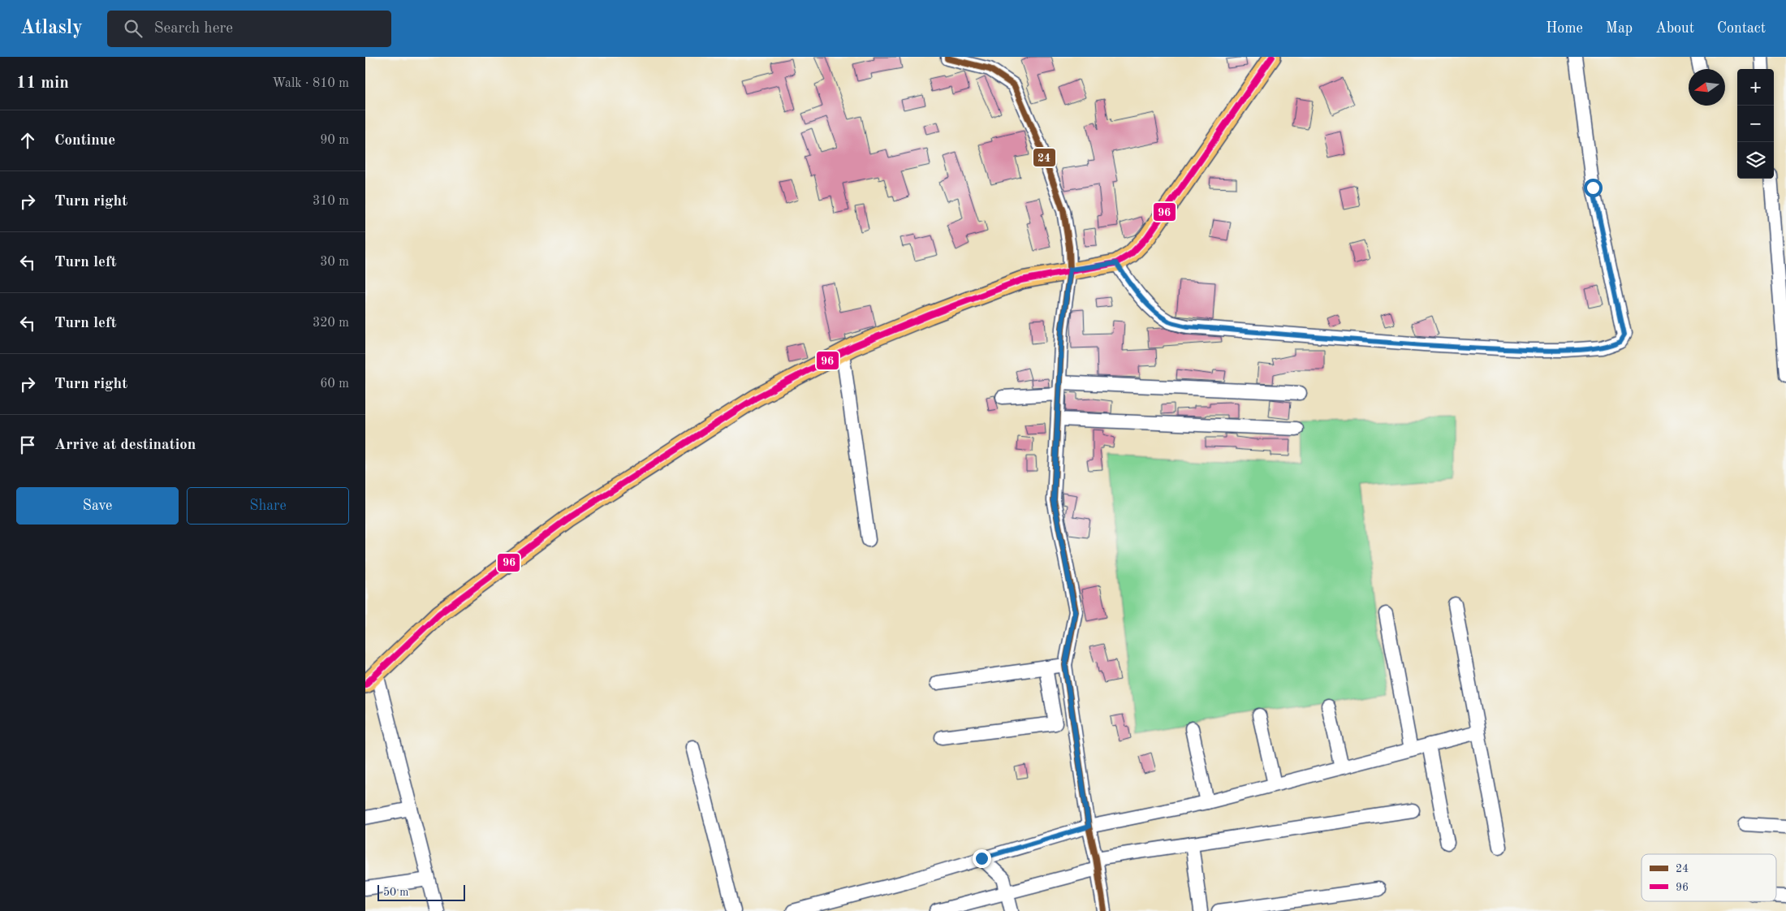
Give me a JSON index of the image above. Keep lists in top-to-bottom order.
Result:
{
  "lines": ["transit line 24", "transit line 96"],
  "legend": ["24", "96"],
  "scale_bar": "50 m",
  "north": "left",
  "page": {
    "header": "Atlasly",
    "search": "Search here",
    "nav": [
      "Home",
      "Map",
      "About",
      "Contact"
    ],
    "heading": ["11 min", "Walk · 810 m"],
    "map_buttons": ["+", "−"],
    "list": [
      ["Continue", "90 m"],
      ["Turn right", "310 m"],
      ["Turn left", "30 m"],
      ["Turn left", "320 m"],
      ["Turn right", "60 m"],
      "Arrive at destination"
    ],
    "buttons": ["Save", "Share"],
    "scale": "50 m"
  }
}
